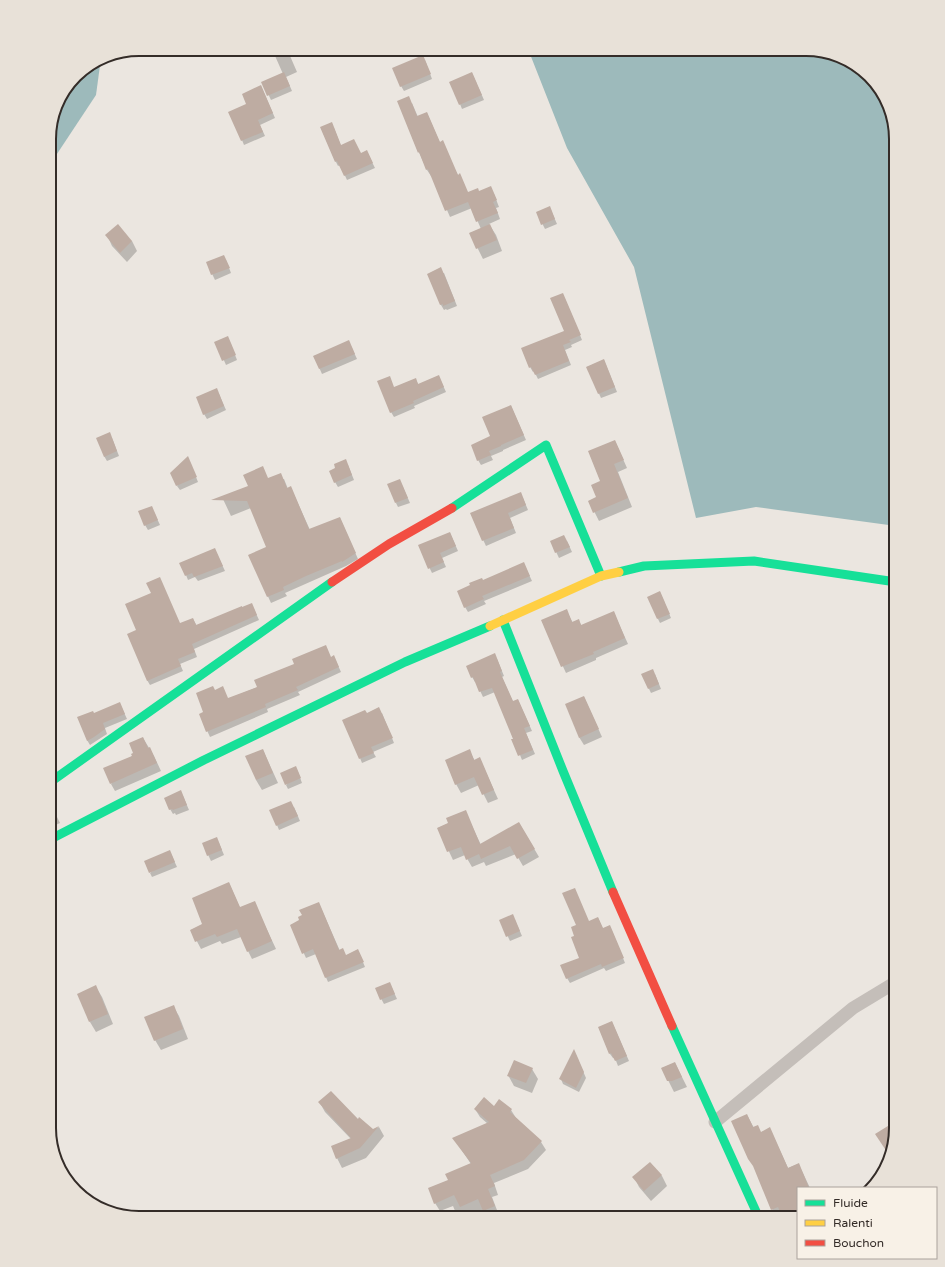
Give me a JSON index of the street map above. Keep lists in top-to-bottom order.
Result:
{
  "legend": ["Fluide", "Ralenti", "Bouchon"]
}
